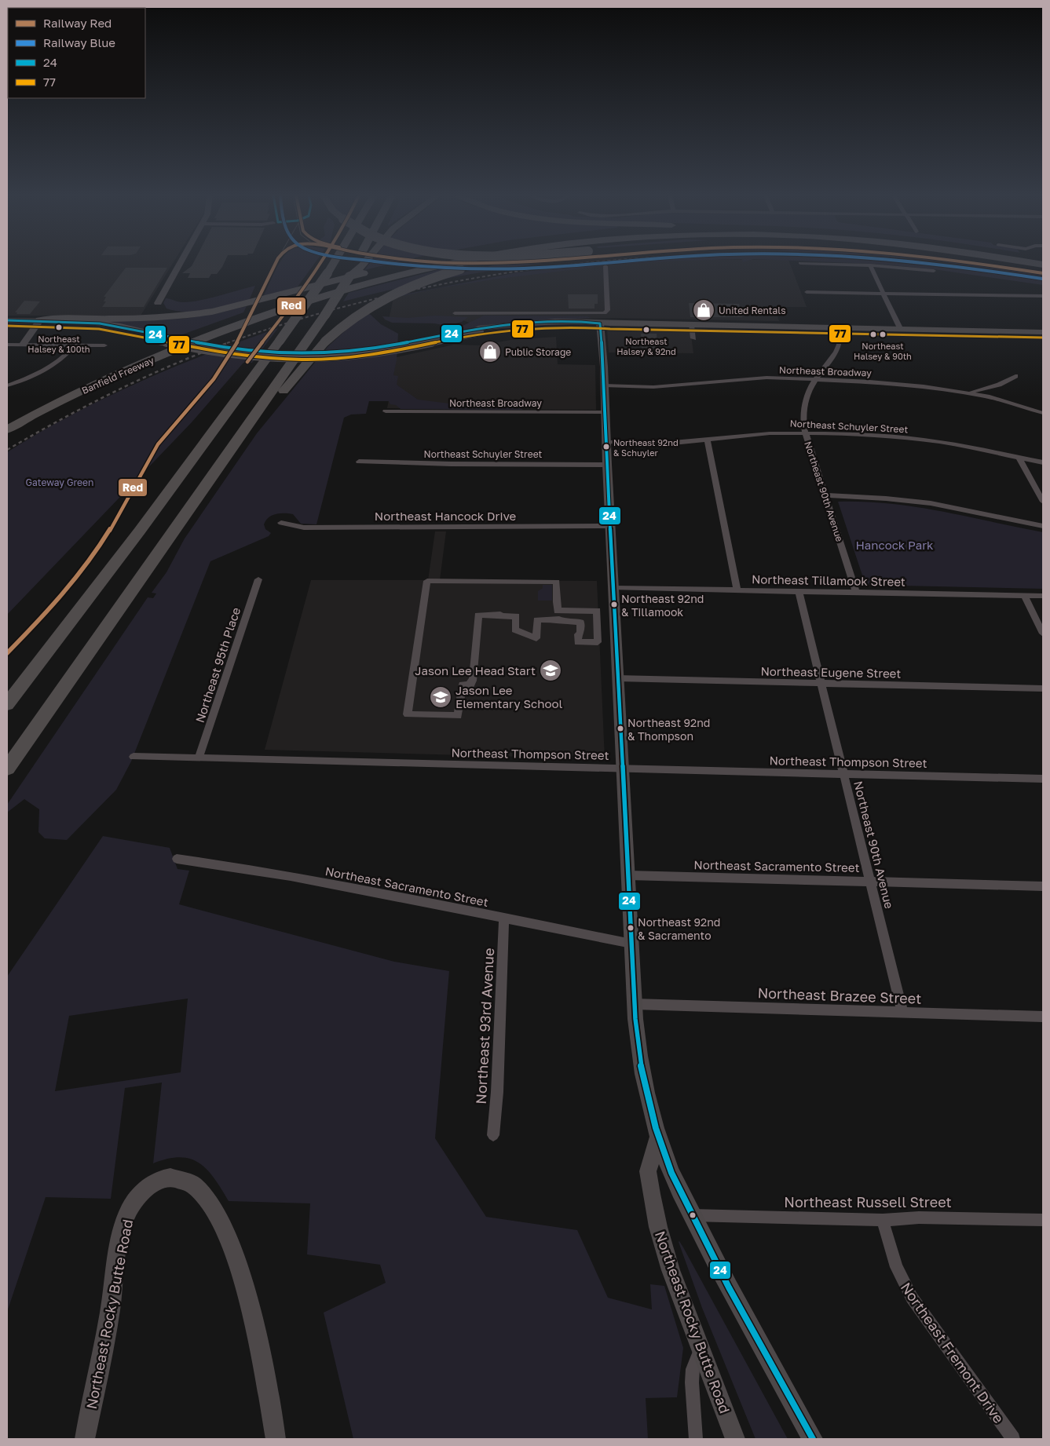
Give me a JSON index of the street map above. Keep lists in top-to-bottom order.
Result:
{
  "streets": {
    "highway": ["Banfield Freeway"],
    "street": [
      "Northeast Broadway",
      "Northeast Schuyler Street",
      "Northeast 90th Avenue",
      "Northeast Hancock Drive",
      "Northeast Tillamook Street",
      "Northeast 95th Place",
      "Northeast Eugene Street",
      "Northeast Thompson Street",
      "Northeast Sacramento Street",
      "Northeast Brazee Street",
      "Northeast 93rd Avenue",
      "Northeast Russell Street",
      "Northeast Rocky Butte Road",
      "Northeast Fremont Drive"
    ]
  },
  "crossings": [
    ["Northeast Broadway", "Northeast 90th Avenue"],
    ["Northeast Schuyler Street", "Northeast 90th Avenue"],
    ["Northeast 90th Avenue", "Northeast Tillamook Street"],
    ["Northeast 90th Avenue", "Northeast Eugene Street"],
    ["Northeast 90th Avenue", "Northeast Thompson Street"],
    ["Northeast 90th Avenue", "Northeast Sacramento Street"],
    ["Northeast 90th Avenue", "Northeast Brazee Street"],
    ["Northeast 95th Place", "Northeast Thompson Street"],
    ["Northeast Sacramento Street", "Northeast 93rd Avenue"],
    ["Northeast Russell Street", "Northeast Fremont Drive"]
  ],
  "parks": ["Gateway Green", "Hancock Park"],
  "places": {
    "shop": ["United Rentals", "Public Storage"],
    "other": [
      "Northeast Halsey & 100th",
      "Northeast Halsey & 92nd",
      "Northeast Halsey & 90th",
      "Northeast 92nd & Schuyler",
      "Northeast 92nd & Tillamook",
      "Northeast 92nd & Thompson",
      "Northeast 92nd & Sacramento"
    ],
    "school or university": ["Jason Lee Head Start", "Jason Lee Elementary School"]
  },
  "lines": [
    "rail line Red",
    "rail line Blue",
    "transit line 24",
    "transit line 77"
  ],
  "legend": [
    "Railway Red",
    "Railway Blue",
    "24",
    "77"
  ]
}
